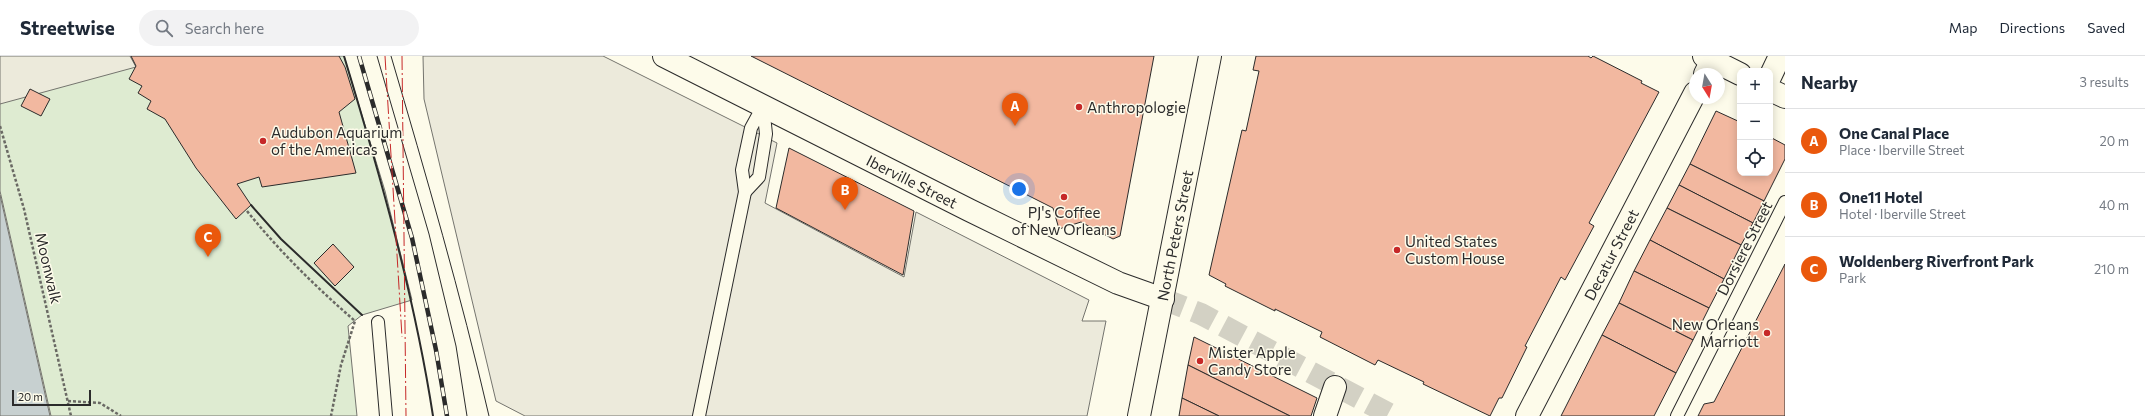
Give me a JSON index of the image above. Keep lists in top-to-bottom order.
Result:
{
  "streets": {
    "street": ["Iberville Street", "North Peters Street", "Decatur Street"],
    "lane": ["Dorsiere Street"],
    "path": ["Moonwalk"]
  },
  "crossings": [
    ["Iberville Street", "North Peters Street"]
  ],
  "places": [
    "Anthropologie",
    "Audubon Aquarium of the Americas",
    "PJ's Coffee of New Orleans",
    "United States Custom House",
    "New Orleans Marriott",
    "Mister Apple Candy Store"
  ],
  "scale_bar": "20 m",
  "north": "bottom",
  "page": {
    "header": "Streetwise",
    "search": "Search here",
    "nav": ["Map", "Directions", "Saved"],
    "heading": ["Nearby", "3 results"],
    "map_buttons": ["+", "−"],
    "pins": ["A", "B", "C"],
    "list": [
      {
        "mark": "A",
        "name": "One Canal Place",
        "note": "Place · Iberville Street",
        "value": "20 m"
      },
      {
        "mark": "B",
        "name": "One11 Hotel",
        "note": "Hotel · Iberville Street",
        "value": "40 m"
      },
      {
        "mark": "C",
        "name": "Woldenberg Riverfront Park",
        "note": "Park",
        "value": "210 m"
      }
    ],
    "scale": "20 m"
  }
}
